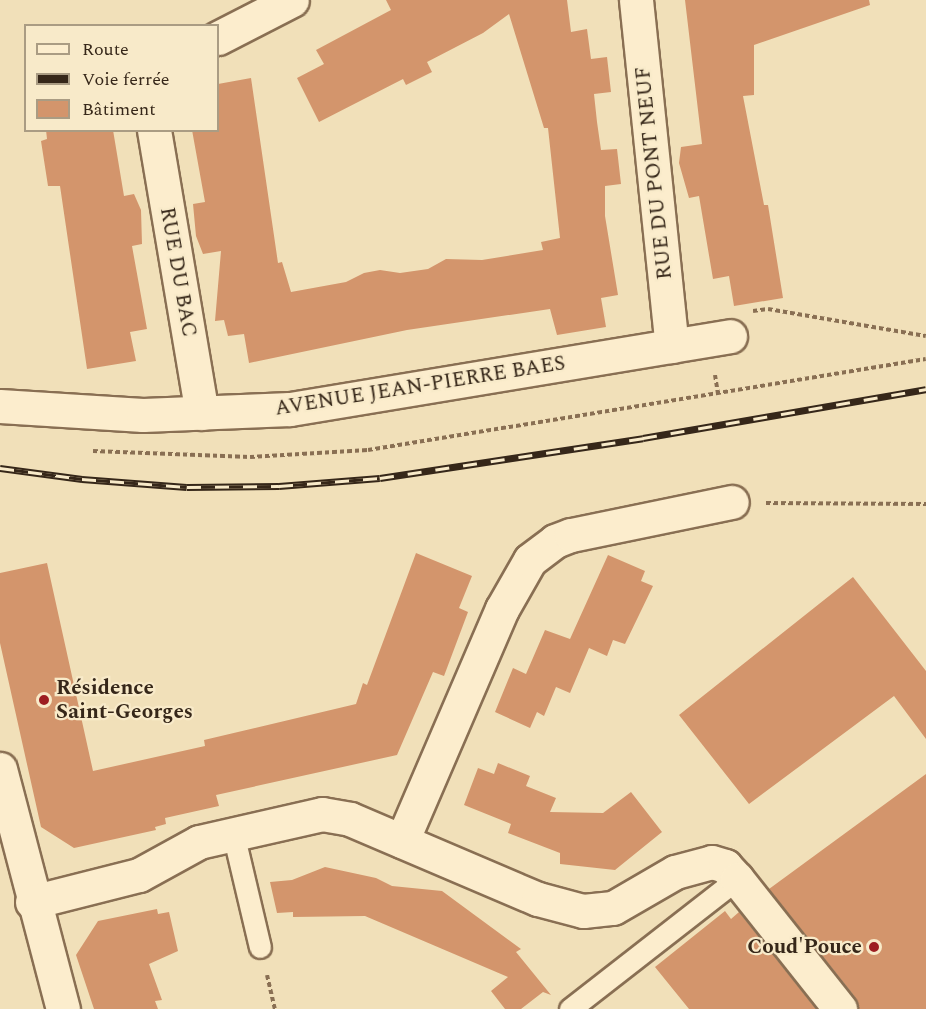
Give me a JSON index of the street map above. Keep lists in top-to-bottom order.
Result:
{
  "streets": {
    "street": ["RUE DU PONT NEUF", "RUE DU BAC", "AVENUE JEAN-PIERRE BAES"]
  },
  "crossings": [
    ["RUE DU PONT NEUF", "AVENUE JEAN-PIERRE BAES"],
    ["RUE DU BAC", "AVENUE JEAN-PIERRE BAES"]
  ],
  "places": ["Résidence Saint-Georges", "Coud'Pouce"],
  "legend": ["Route", "Voie ferrée", "Bâtiment"]
}
